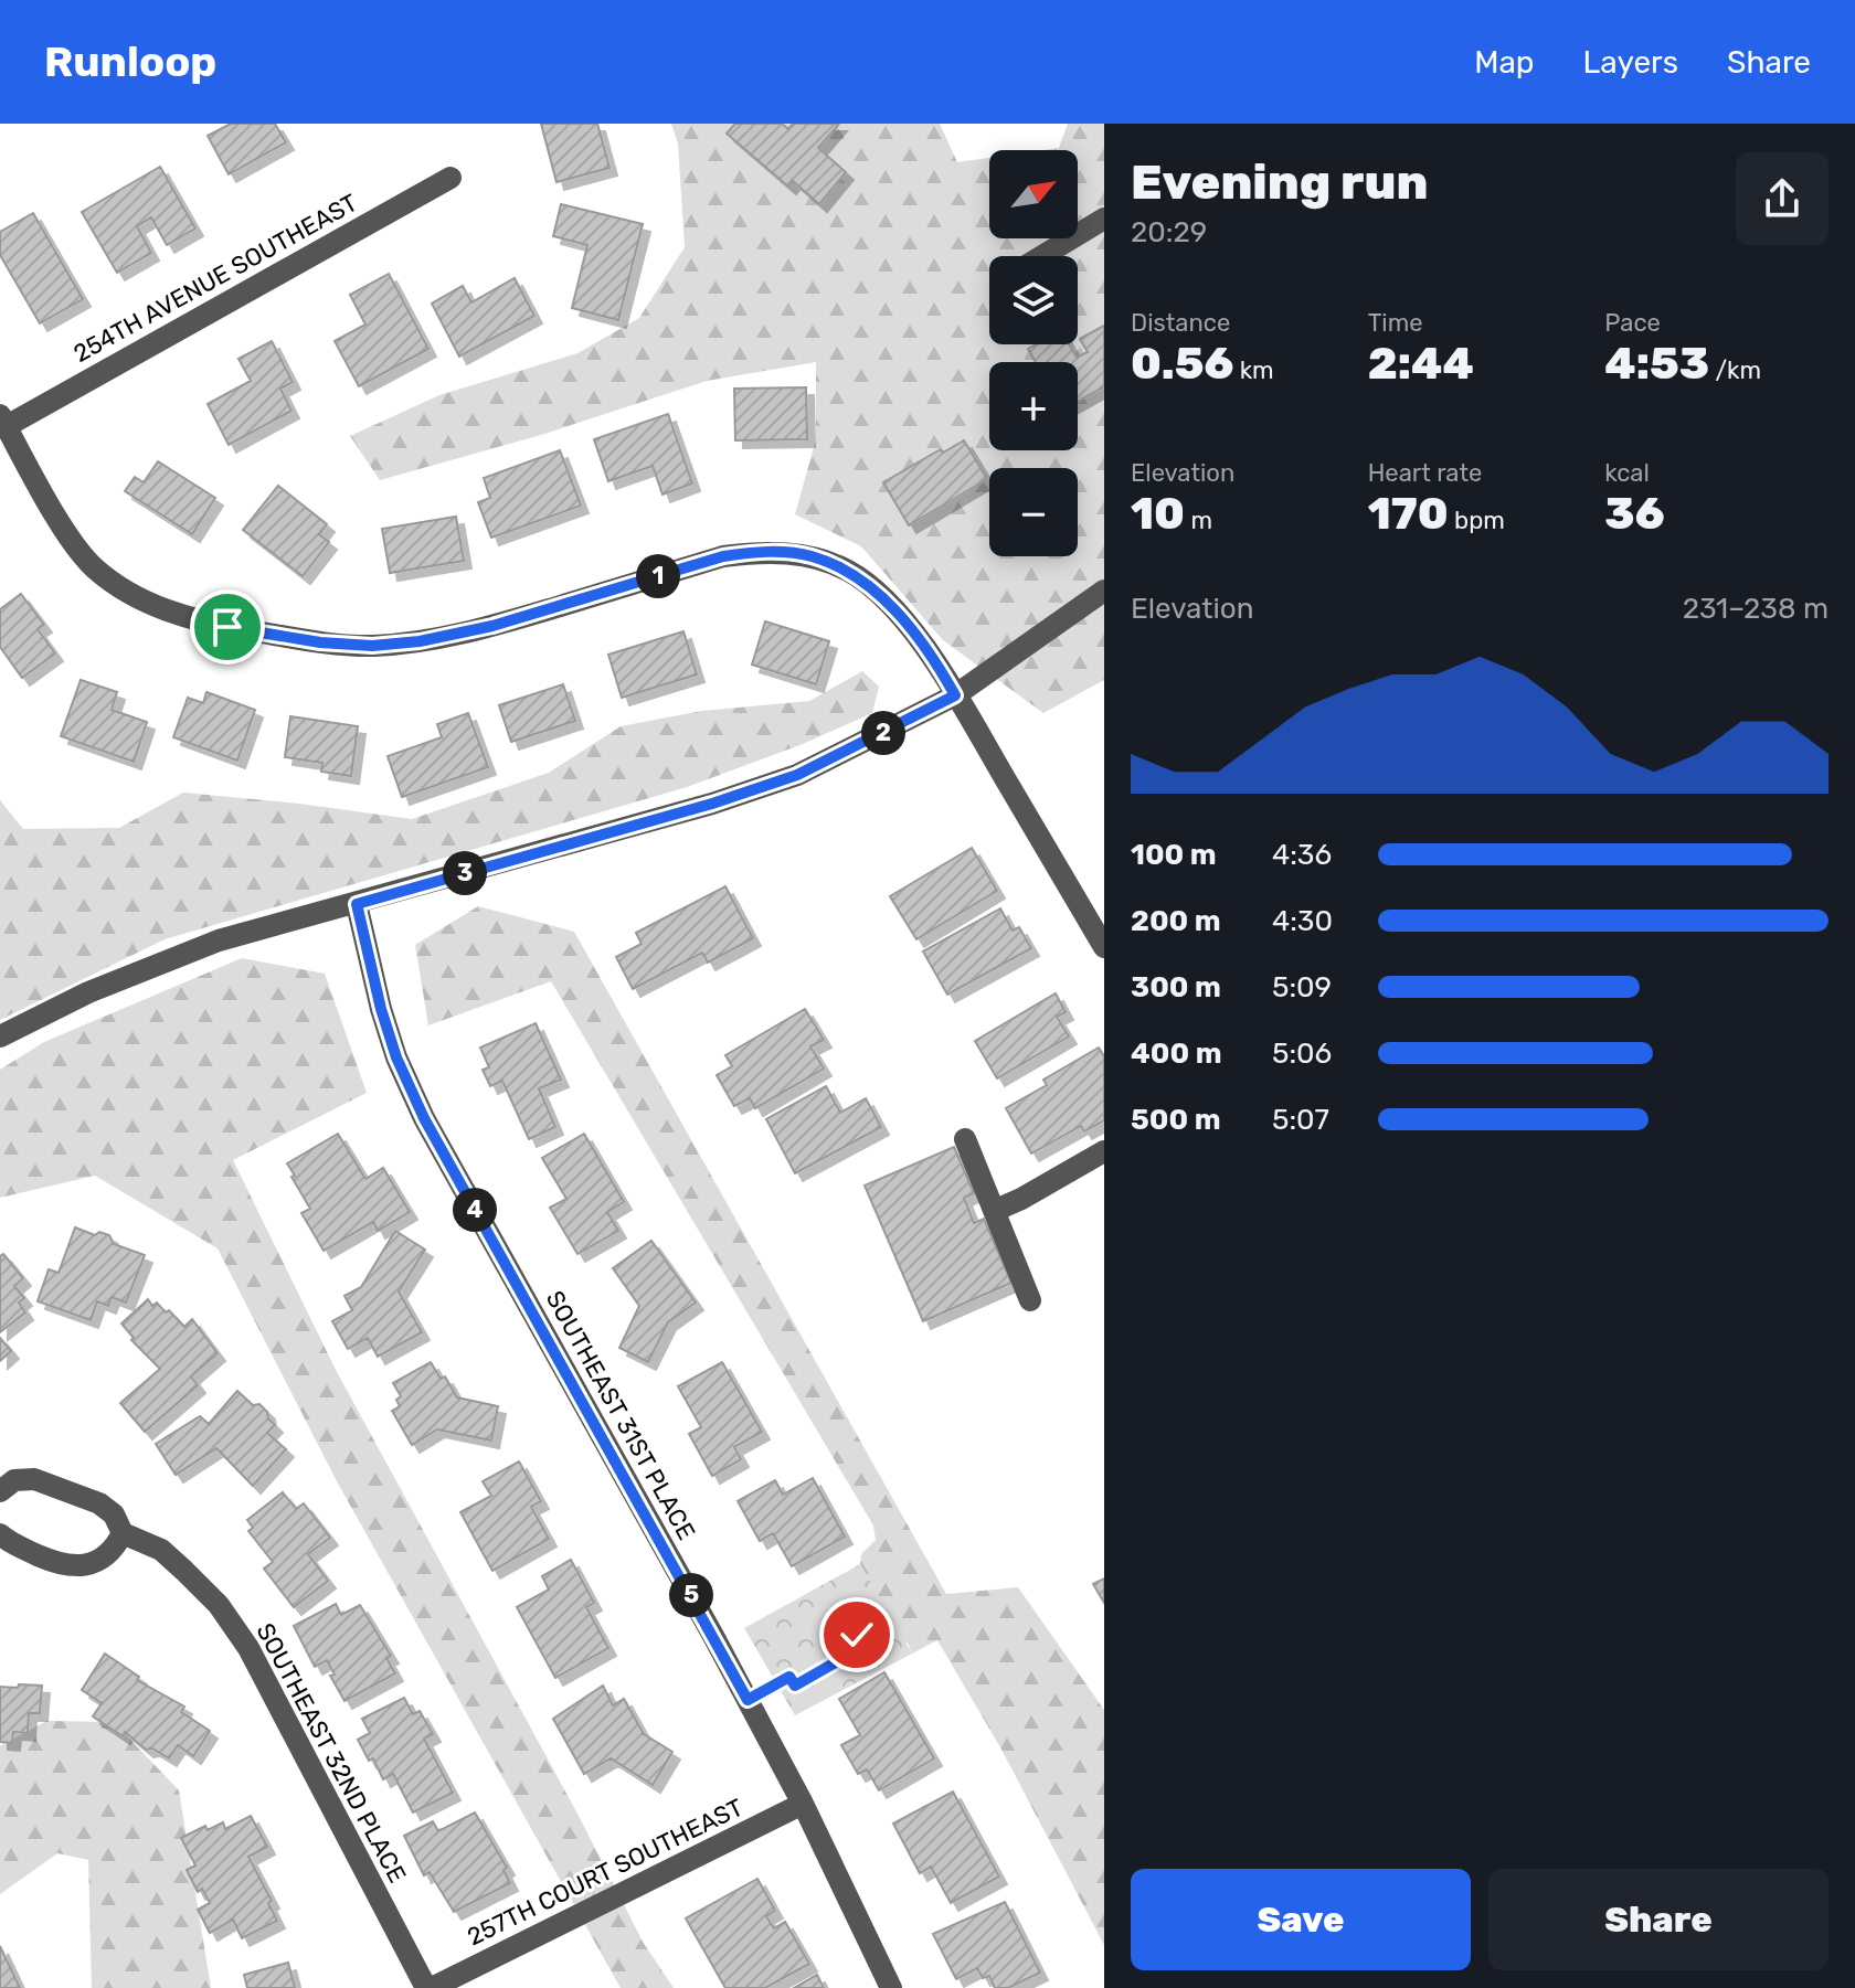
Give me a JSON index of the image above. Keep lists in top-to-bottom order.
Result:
{
  "streets": {
    "street": [
      "254TH AVENUE SOUTHEAST",
      "SOUTHEAST 31ST PLACE",
      "SOUTHEAST 32ND PLACE",
      "257TH COURT SOUTHEAST"
    ]
  },
  "crossings": [
    ["SOUTHEAST 31ST PLACE", "257TH COURT SOUTHEAST"],
    ["SOUTHEAST 32ND PLACE", "257TH COURT SOUTHEAST"]
  ],
  "north": "top right",
  "page": {
    "header": "Runloop",
    "nav": ["Map", "Layers", "Share"],
    "heading": ["Evening run", "20:29"],
    "map_buttons": ["+", "−"],
    "stats": [
      ["Distance", "0.56 km"],
      ["Time", "2:44"],
      ["Pace", "4:53 /km"],
      ["Elevation", "10 m"],
      ["Heart rate", "170 bpm"],
      ["kcal", "36"]
    ],
    "pins": [
      "1",
      "2",
      "3",
      "4",
      "5"
    ],
    "chart": ["Elevation", "231–238 m"],
    "list": [
      {
        "name": "100 m",
        "note": "4:36"
      },
      {
        "name": "200 m",
        "note": "4:30"
      },
      {
        "name": "300 m",
        "note": "5:09"
      },
      {
        "name": "400 m",
        "note": "5:06"
      },
      {
        "name": "500 m",
        "note": "5:07"
      }
    ],
    "buttons": ["Save", "Share"]
  }
}
